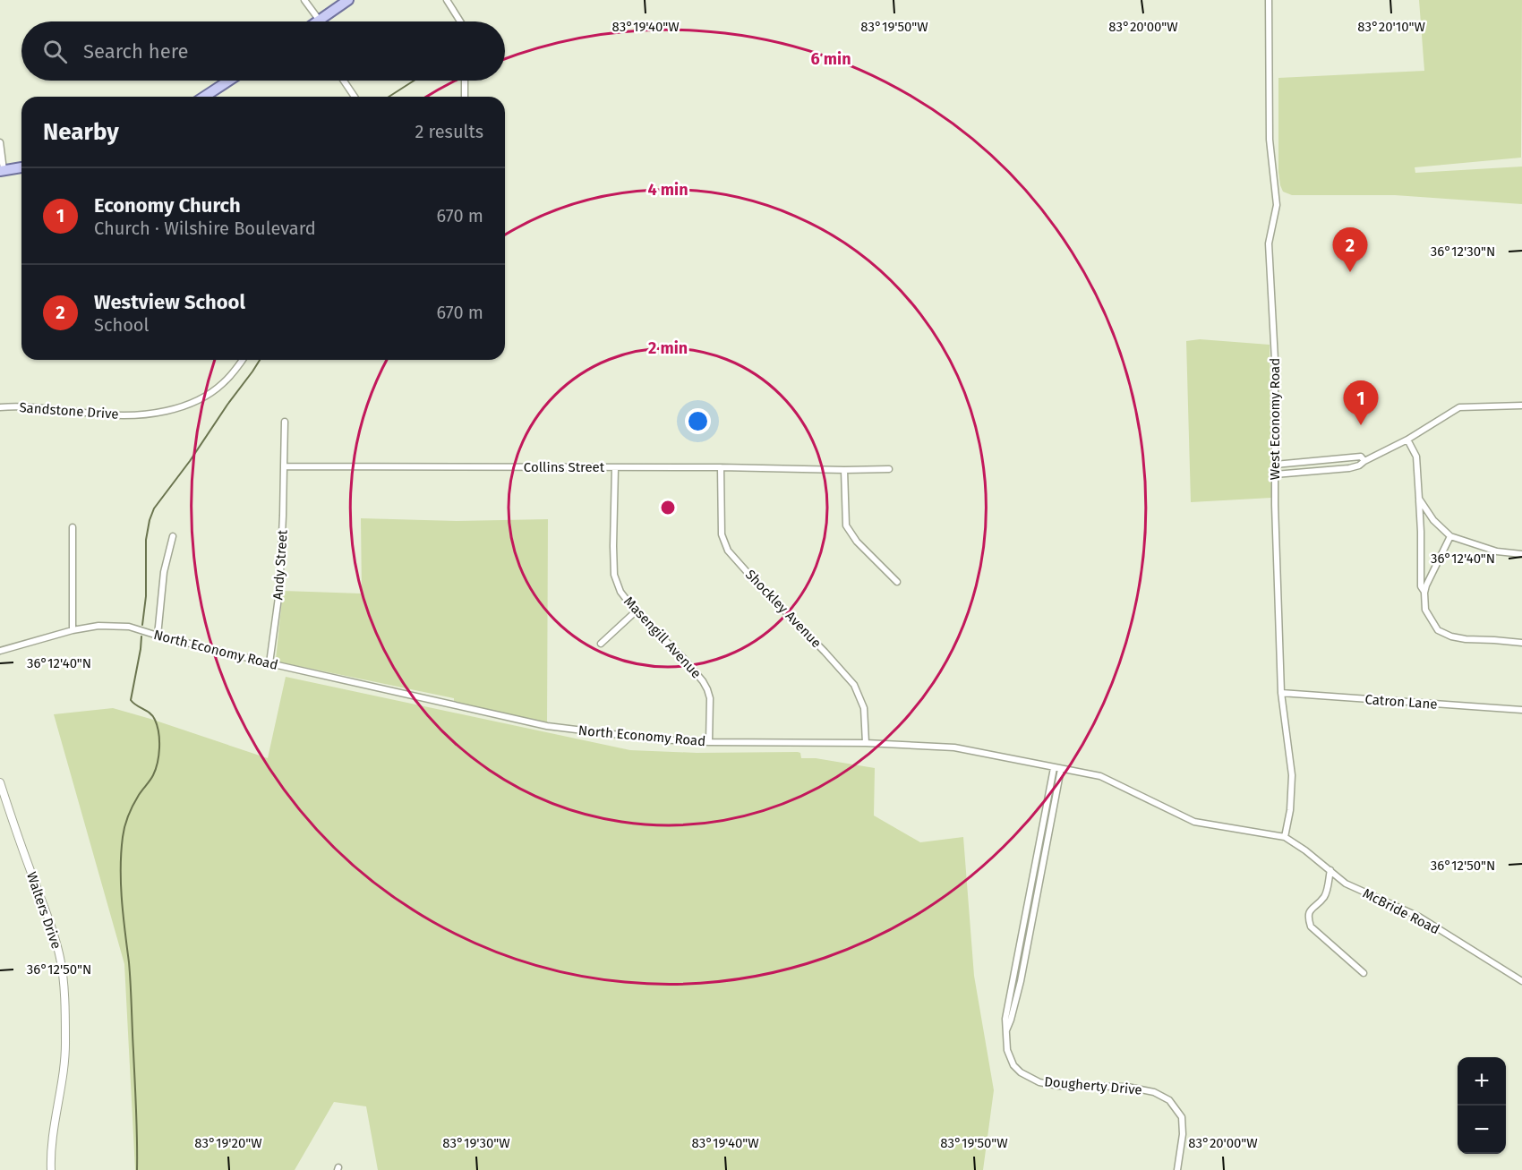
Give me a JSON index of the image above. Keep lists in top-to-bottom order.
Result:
{
  "streets": {
    "street": [
      "Sandstone Drive",
      "West Economy Road",
      "Collins Street",
      "Andy Street",
      "Shockley Avenue",
      "Masengill Avenue",
      "North Economy Road",
      "Catron Lane",
      "Walters Drive",
      "McBride Road",
      "Dougherty Drive"
    ]
  },
  "crossings": [
    ["West Economy Road", "North Economy Road"],
    ["West Economy Road", "Catron Lane"],
    ["West Economy Road", "McBride Road"],
    ["Collins Street", "Andy Street"],
    ["Collins Street", "Shockley Avenue"],
    ["Collins Street", "Masengill Avenue"],
    ["Andy Street", "North Economy Road"],
    ["Shockley Avenue", "North Economy Road"],
    ["Masengill Avenue", "North Economy Road"],
    ["North Economy Road", "McBride Road"],
    ["North Economy Road", "Dougherty Drive"]
  ],
  "page": {
    "search": "Search here",
    "heading": ["Nearby", "2 results"],
    "list": [
      {
        "mark": "1",
        "name": "Economy Church",
        "note": "Church · Wilshire Boulevard",
        "value": "670 m"
      },
      {
        "mark": "2",
        "name": "Westview School",
        "note": "School",
        "value": "670 m"
      }
    ],
    "pins": ["2", "1"],
    "map_buttons": ["+", "−"]
  },
  "coordinates": [
    "83°19'40\"W",
    "83°19'50\"W",
    "83°20'00\"W",
    "83°20'10\"W",
    "36°12'30\"N",
    "36°12'40\"N",
    "36°12'50\"N",
    "83°19'20\"W",
    "83°19'30\"W"
  ],
  "rings": ["6 min", "4 min", "2 min"]
}
